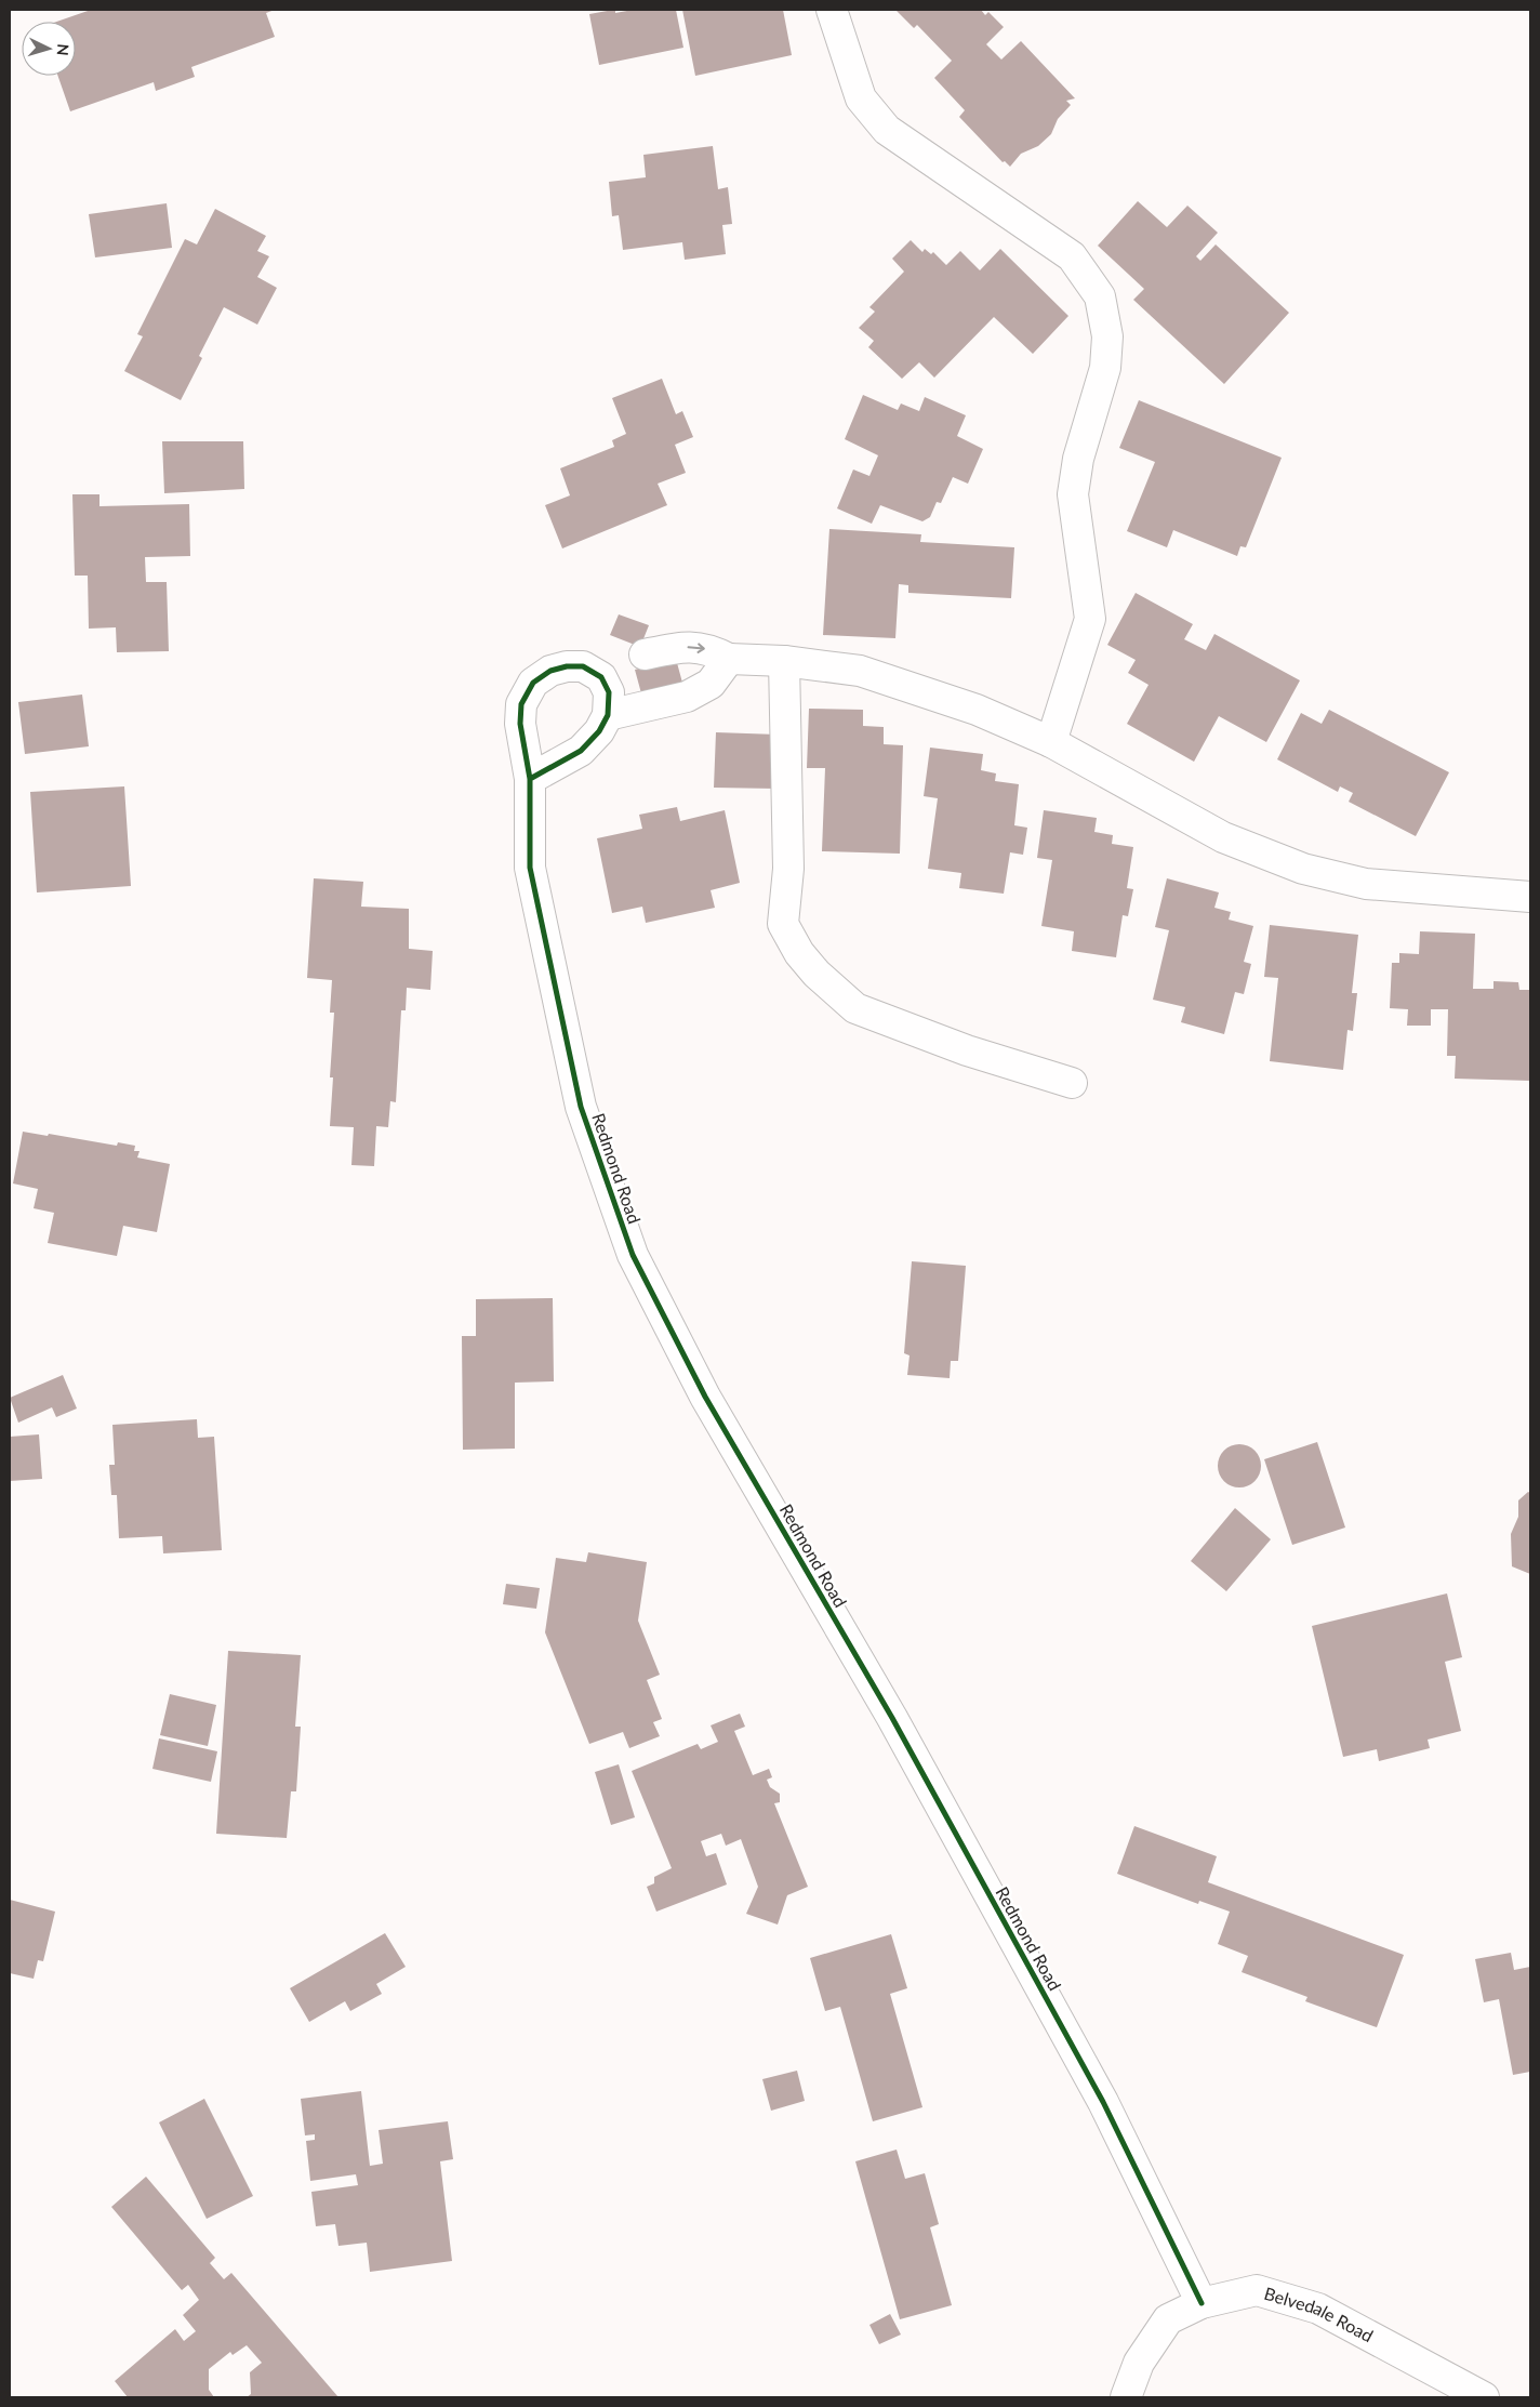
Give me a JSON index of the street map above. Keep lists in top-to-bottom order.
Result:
{
  "streets": {
    "street": ["Redmond Road", "Belvedale Road"]
  },
  "crossings": [
    ["Redmond Road", "Belvedale Road"]
  ],
  "north": "right"
}
